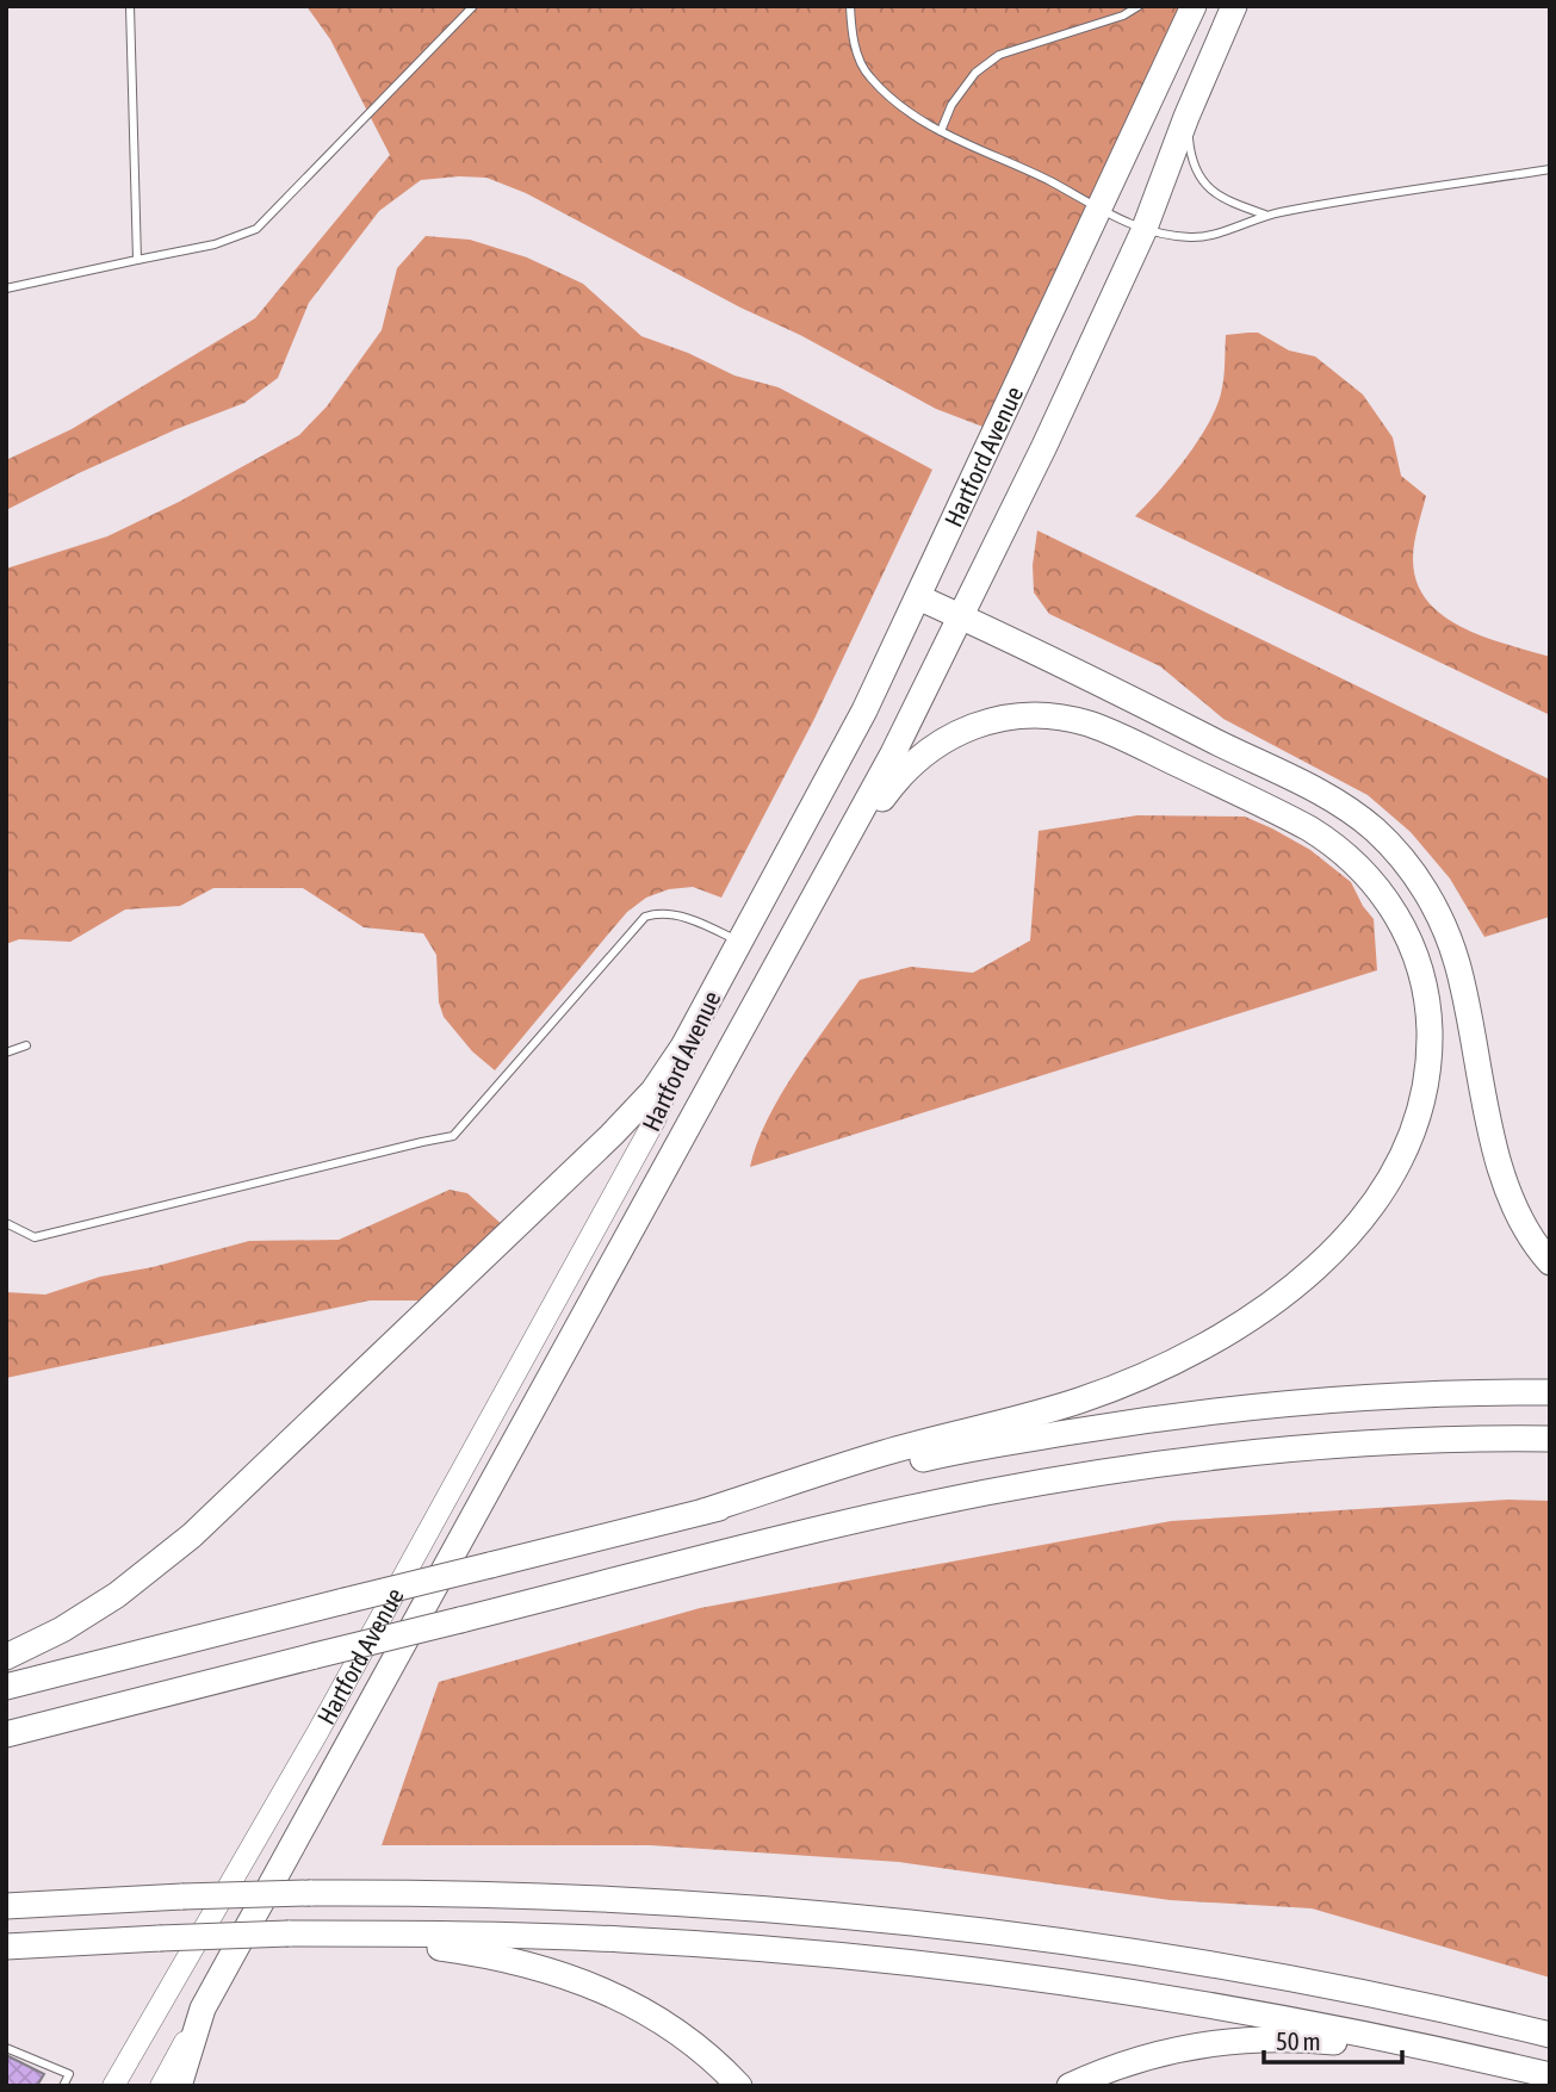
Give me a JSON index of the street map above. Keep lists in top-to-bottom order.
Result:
{
  "streets": {
    "highway": ["Hartford Avenue"]
  },
  "scale_bar": "50 m"
}
